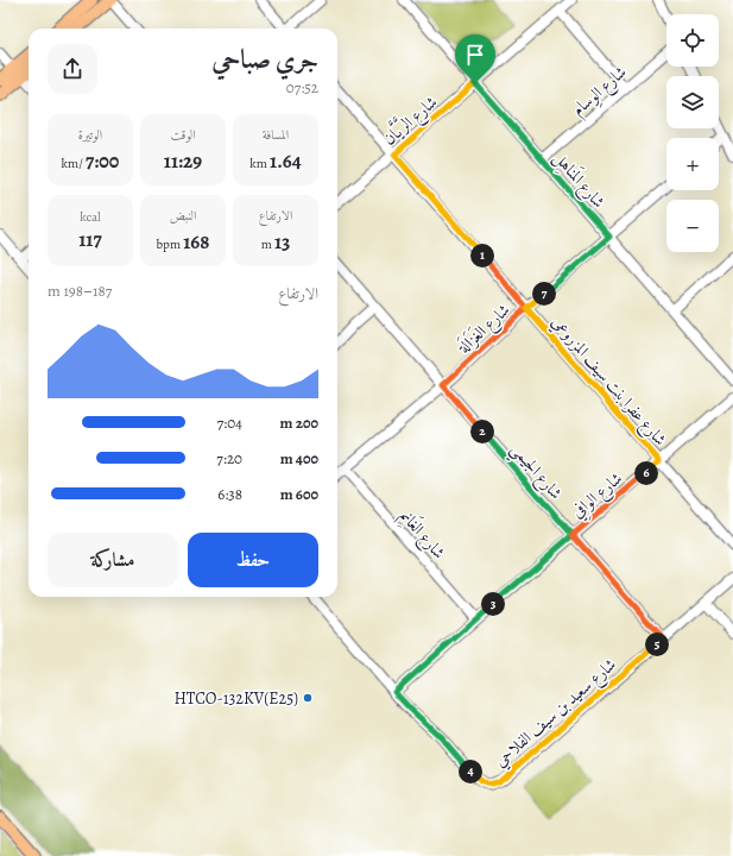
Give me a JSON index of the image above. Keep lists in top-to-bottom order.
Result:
{
  "streets": {
    "street": [
      "شارع الوِسام",
      "شارع الرَّيَّان",
      "شارع المَناهِل",
      "شارع الغَزَالَة",
      "شارع عفرا بنت سيف المزروعي",
      "شارع الجيمي",
      "شارع الوافِي",
      "شارع الغَانِم",
      "شارع سعيد بن سيف الفلاحي"
    ]
  },
  "crossings": [
    ["شارع الوِسام", "شارع المَناهِل"],
    ["شارع الرَّيَّان", "شارع المَناهِل"],
    ["شارع الرَّيَّان", "شارع عفرا بنت سيف المزروعي"],
    ["شارع المَناهِل", "شارع الغَزَالَة"],
    ["شارع الغَزَالَة", "شارع عفرا بنت سيف المزروعي"],
    ["شارع الغَزَالَة", "شارع الجيمي"],
    ["شارع الغَزَالَة", "شارع الغَانِم"],
    ["شارع عفرا بنت سيف المزروعي", "شارع الوافِي"],
    ["شارع الجيمي", "شارع الوافِي"],
    ["شارع الجيمي", "شارع سعيد بن سيف الفلاحي"],
    ["شارع الوافِي", "شارع الغَانِم"],
    ["شارع الوافِي", "شارع سعيد بن سيف الفلاحي"]
  ],
  "places": ["HTCO-132KV(E25)"],
  "page": {
    "map_buttons": ["+", "−"],
    "heading": ["جري صباحي", "07:52"],
    "stats": [
      ["المسافة", "1.64 km"],
      ["الوقت", "11:29"],
      ["الوتيرة", "7:00 /km"],
      ["الارتفاع", "13 m"],
      ["النبض", "168 bpm"],
      ["kcal", "117"]
    ],
    "pins": [
      "1",
      "7",
      "2",
      "6",
      "3",
      "5",
      "4"
    ],
    "chart": ["الارتفاع", "187–198 m"],
    "list": [
      {
        "name": "200 m",
        "note": "7:04"
      },
      {
        "name": "400 m",
        "note": "7:20"
      },
      {
        "name": "600 m",
        "note": "6:38"
      }
    ],
    "buttons": ["حفظ", "مشاركة"]
  }
}
